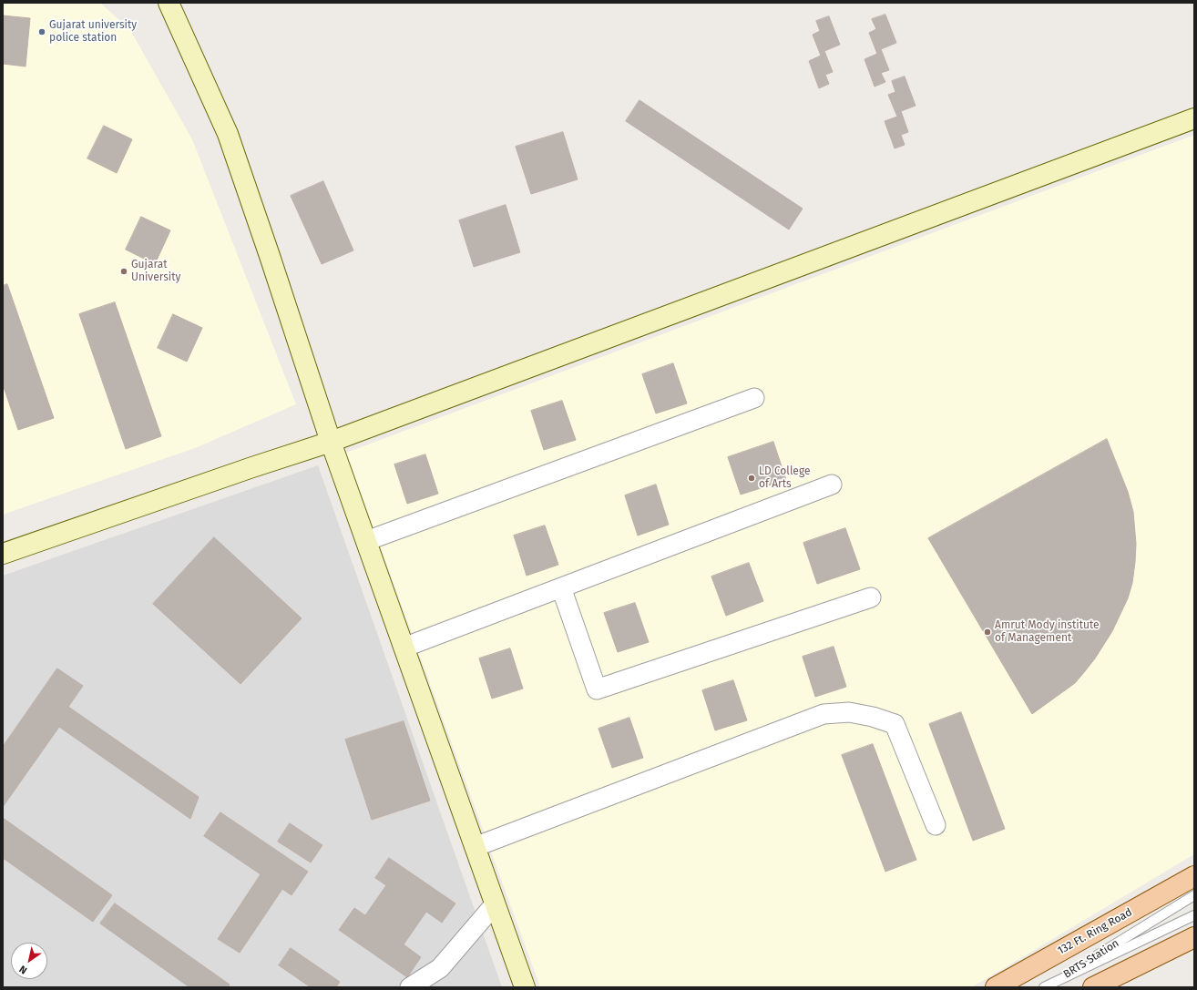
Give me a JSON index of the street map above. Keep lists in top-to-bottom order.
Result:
{
  "streets": {
    "main road": ["132 Ft. Ring Road"],
    "lane": ["BRTS Station"]
  },
  "places": [
    "Gujarat university police station",
    "Gujarat University",
    "LD College of Arts",
    "Amrut Mody institute of Management"
  ],
  "north": "bottom left"
}
